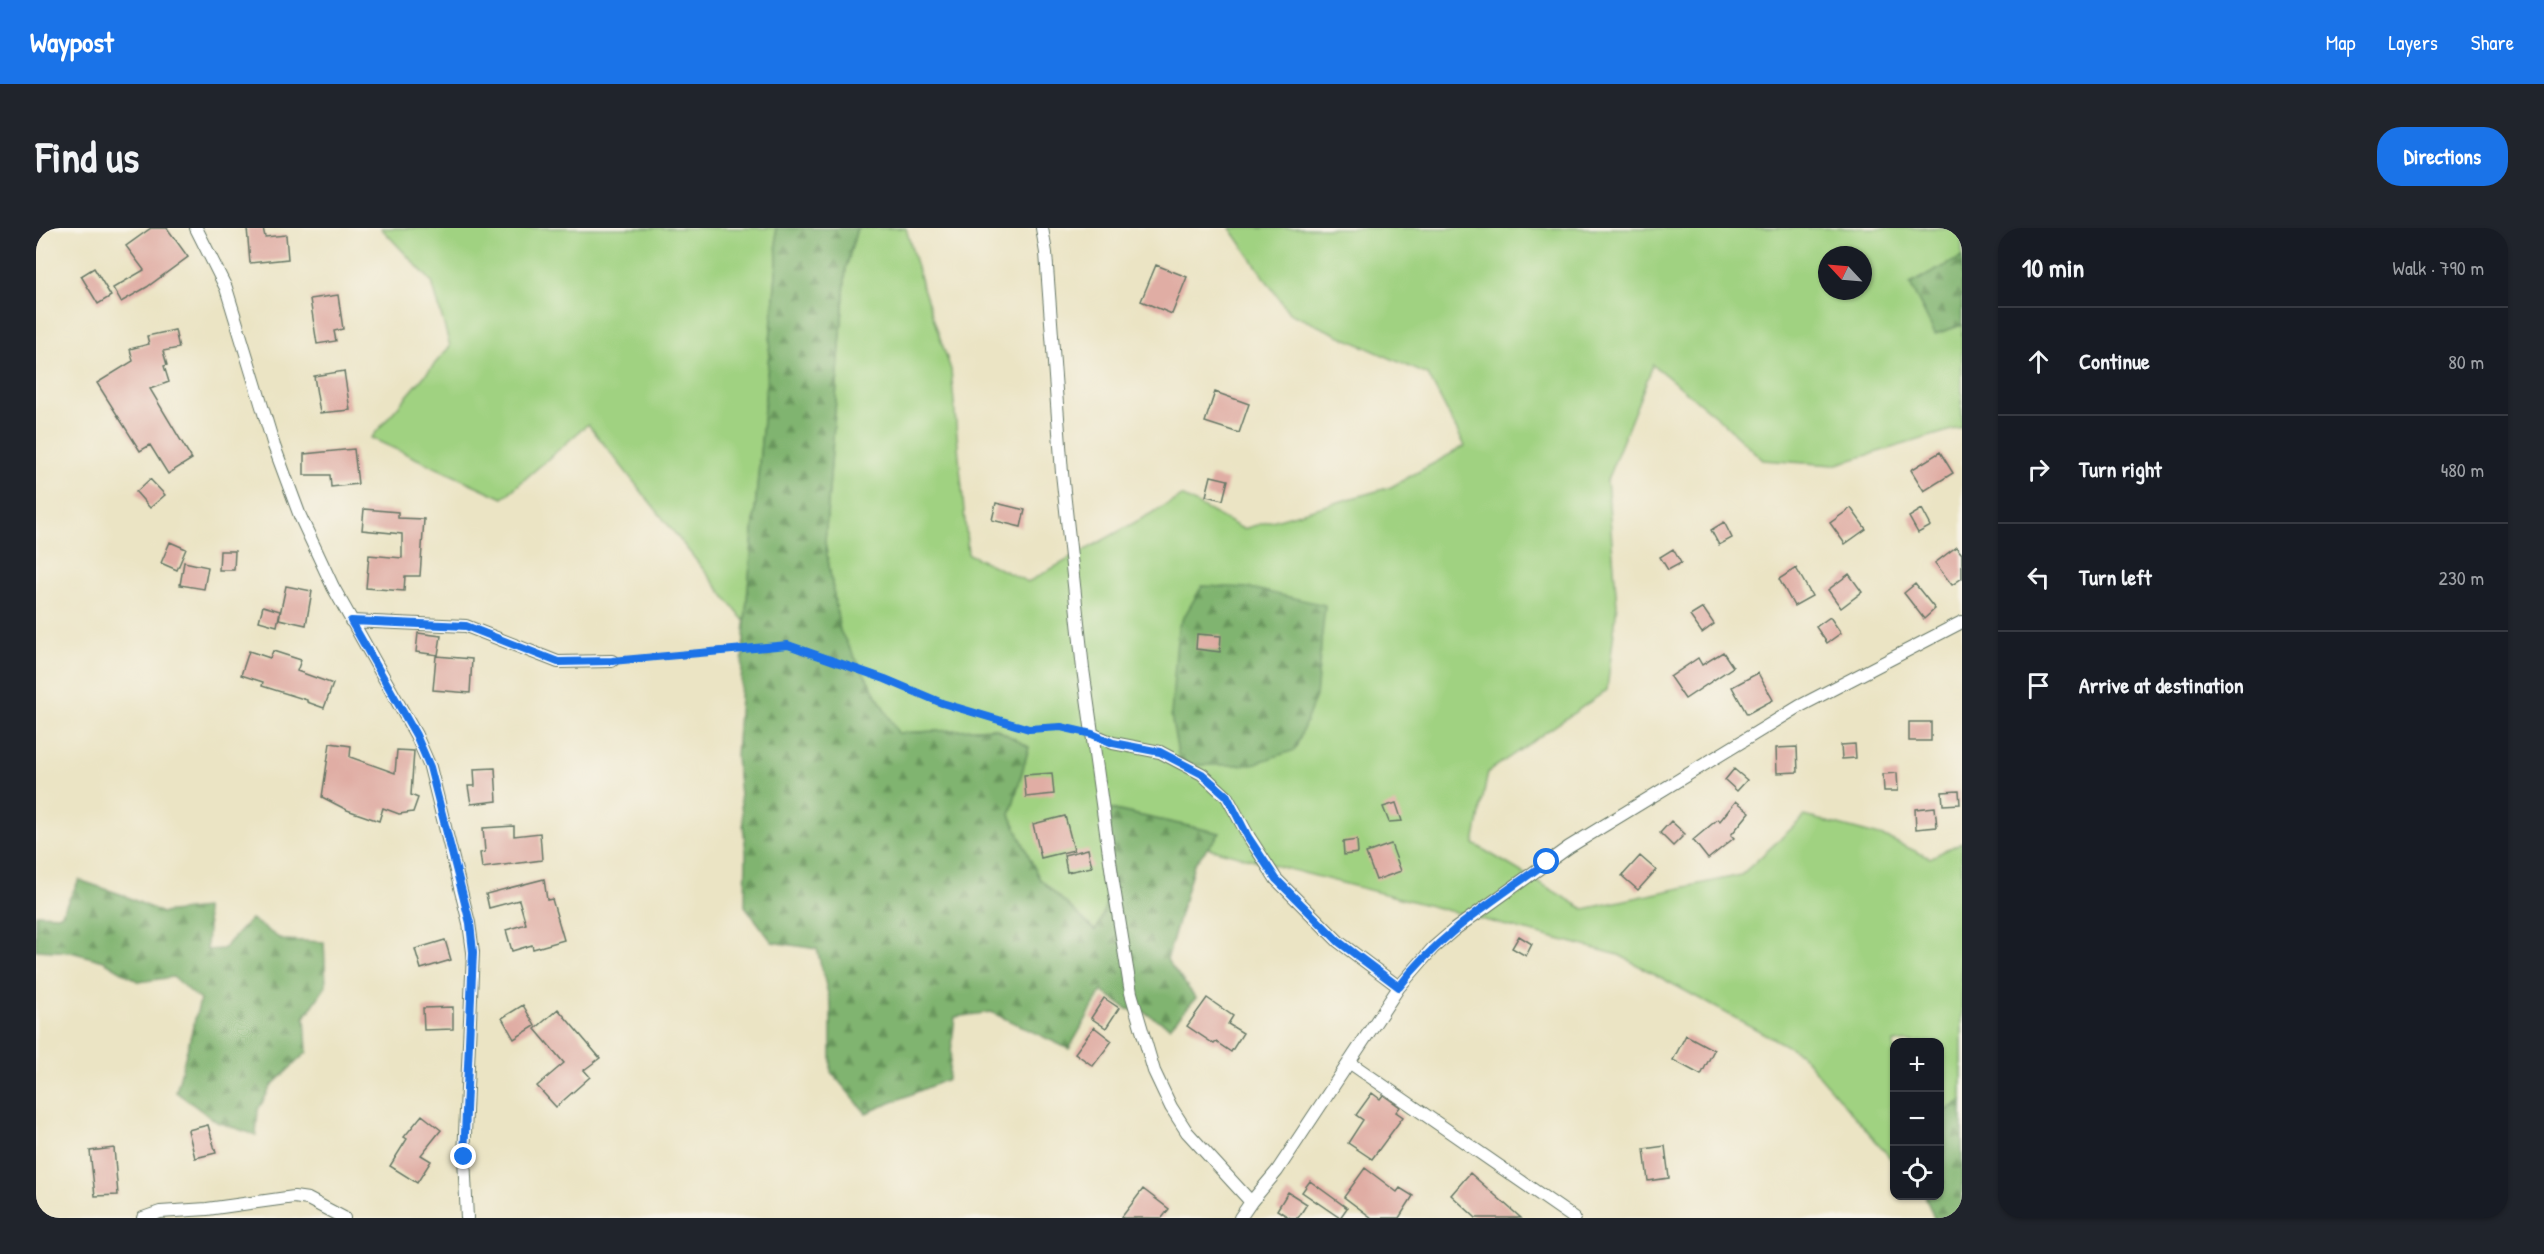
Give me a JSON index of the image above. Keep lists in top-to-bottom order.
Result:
{
  "north": "top left",
  "page": {
    "header": "Waypost",
    "nav": ["Map", "Layers", "Share"],
    "buttons": "Directions",
    "title": "Find us",
    "heading": ["10 min", "Walk · 790 m"],
    "list": [
      ["Continue", "80 m"],
      ["Turn right", "480 m"],
      ["Turn left", "230 m"],
      "Arrive at destination"
    ],
    "map_buttons": ["+", "−"]
  }
}
